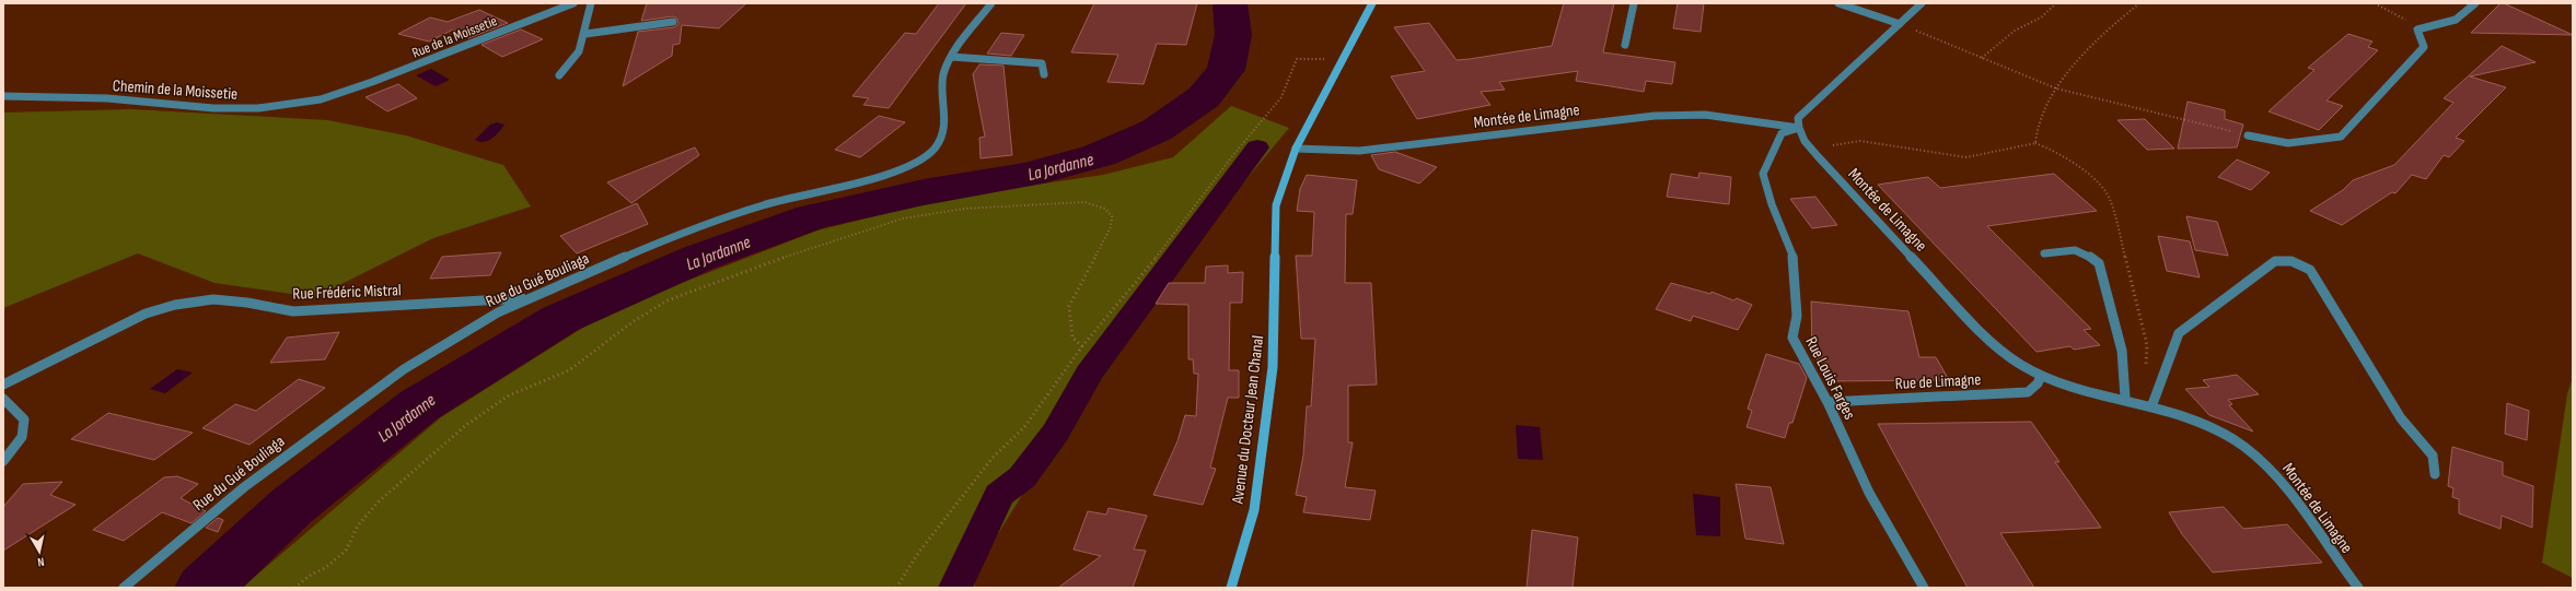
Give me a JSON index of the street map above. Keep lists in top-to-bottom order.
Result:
{
  "streets": {
    "main road": ["Avenue du Docteur Jean Chanal"],
    "street": [
      "Rue de la Moissetie",
      "Chemin de la Moissetie",
      "Montée de Limagne",
      "Rue du Gué Bouliaga",
      "Rue Frédéric Mistral",
      "Rue Louis Farges",
      "Rue de Limagne"
    ]
  },
  "crossings": [
    ["Rue de la Moissetie", "Chemin de la Moissetie"],
    ["Montée de Limagne", "Rue Louis Farges"],
    ["Montée de Limagne", "Rue de Limagne"],
    ["Montée de Limagne", "Avenue du Docteur Jean Chanal"],
    ["Rue du Gué Bouliaga", "Rue Frédéric Mistral"],
    ["Rue Louis Farges", "Rue de Limagne"]
  ],
  "water": ["La Jordanne"],
  "north": "bottom"
}
